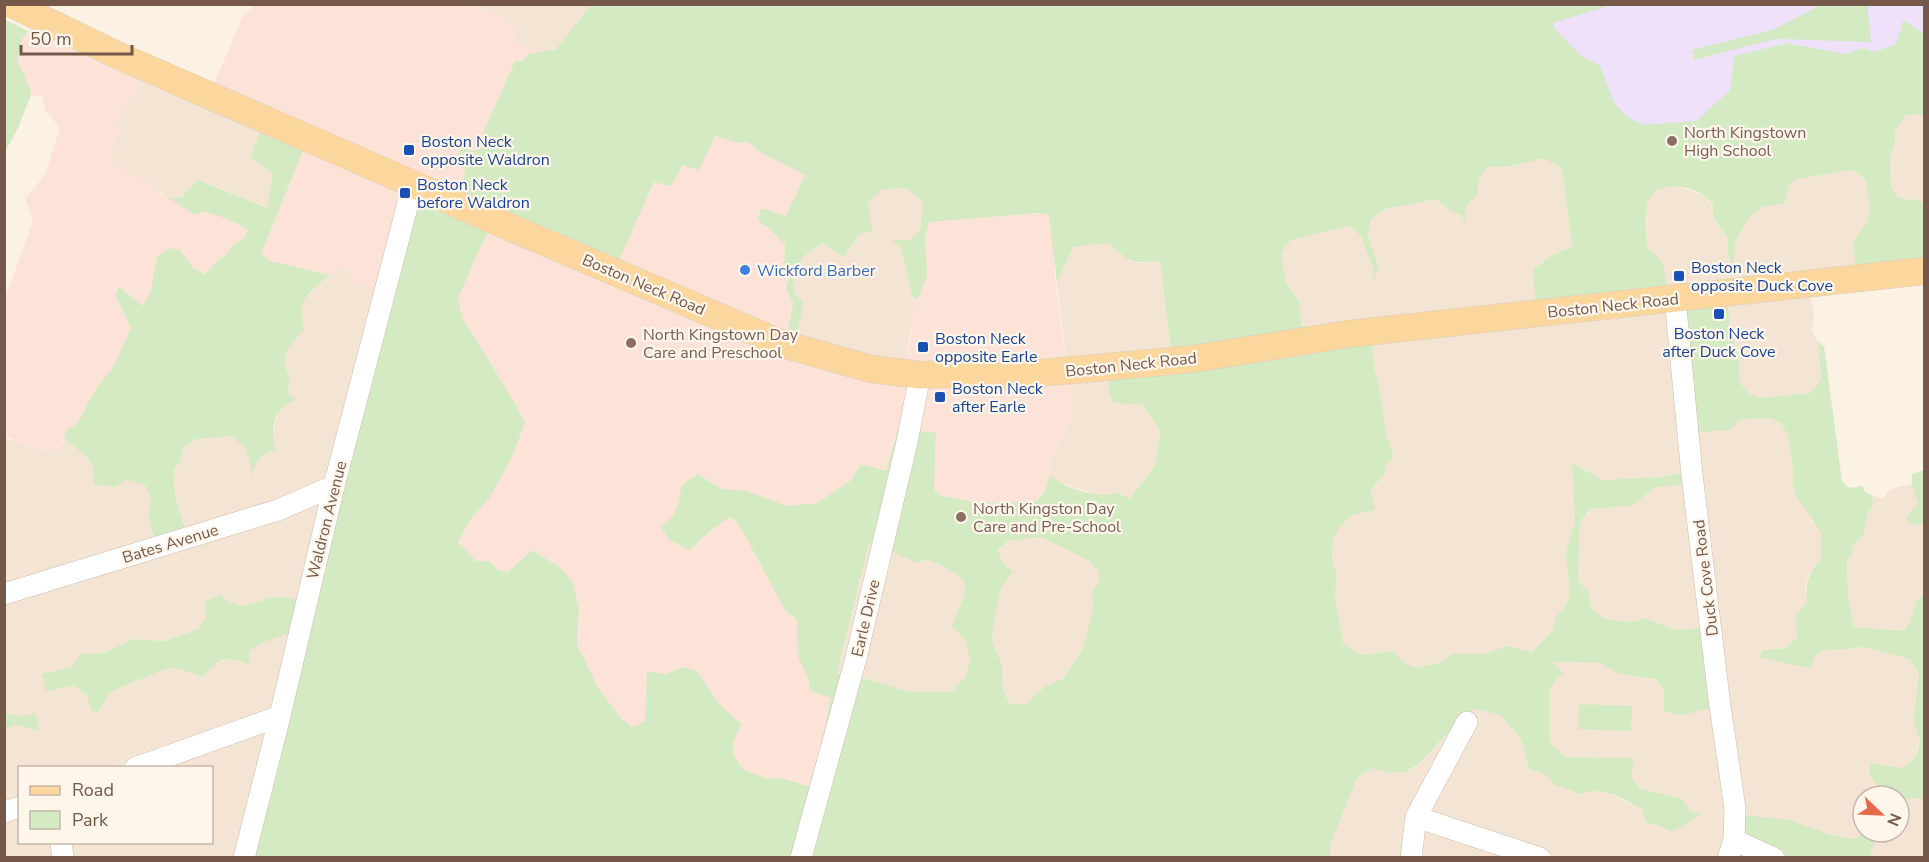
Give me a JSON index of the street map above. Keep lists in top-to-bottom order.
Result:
{
  "streets": {
    "main road": ["Boston Neck Road"],
    "street": [
      "Waldron Avenue",
      "Bates Avenue",
      "Duck Cove Road",
      "Earle Drive"
    ]
  },
  "crossings": [
    ["Boston Neck Road", "Waldron Avenue"],
    ["Boston Neck Road", "Duck Cove Road"],
    ["Boston Neck Road", "Earle Drive"],
    ["Waldron Avenue", "Bates Avenue"]
  ],
  "places": {
    "other": [
      "North Kingstown High School",
      "Wickford Barber",
      "North Kingstown Day Care and Preschool",
      "North Kingston Day Care and Pre-School"
    ],
    "transit": [
      "Boston Neck opposite Waldron",
      "Boston Neck before Waldron",
      "Boston Neck opposite Duck Cove",
      "Boston Neck after Duck Cove",
      "Boston Neck opposite Earle",
      "Boston Neck after Earle"
    ]
  },
  "legend": ["Road", "Park"],
  "scale_bar": "50 m",
  "north": "bottom right"
}
